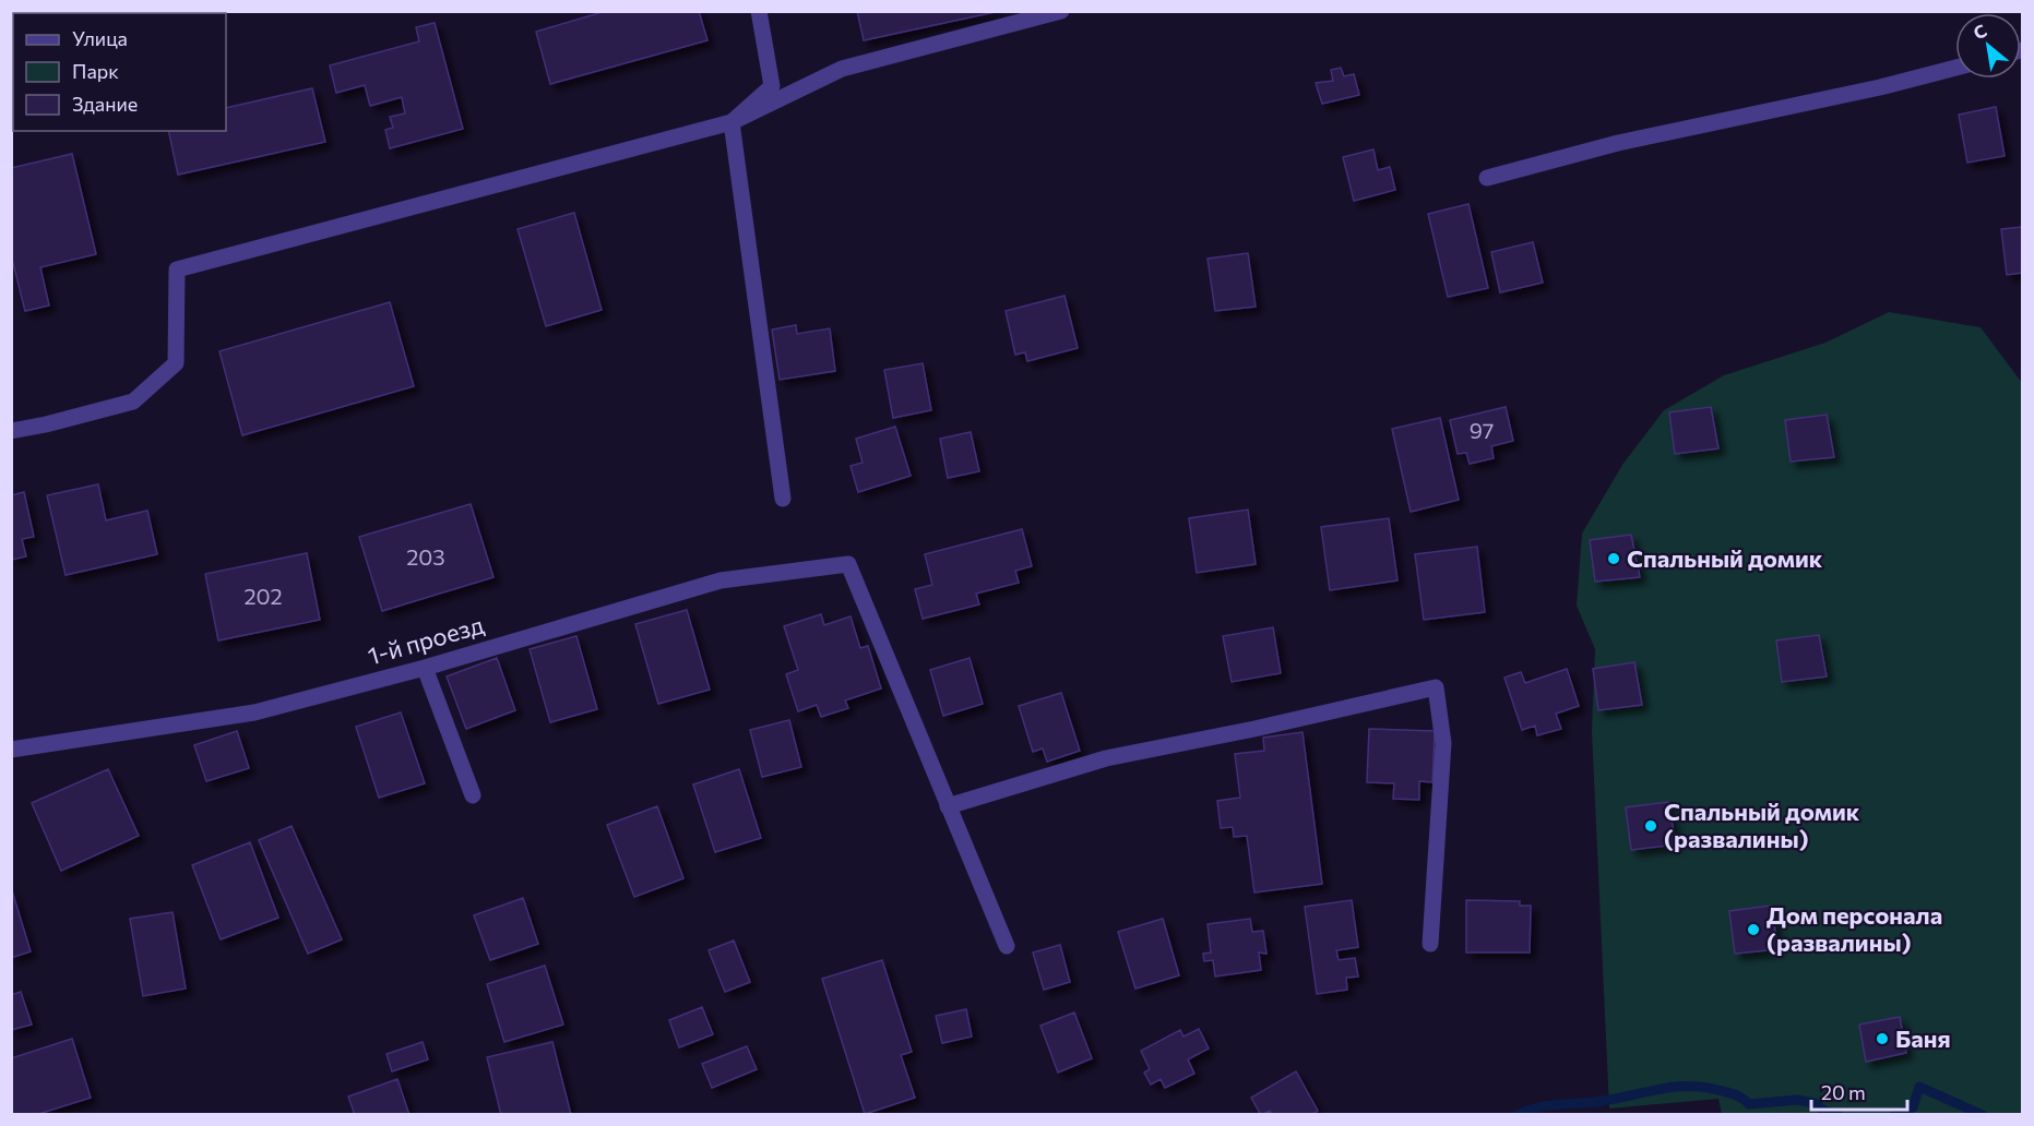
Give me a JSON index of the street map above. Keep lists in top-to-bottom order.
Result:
{
  "streets": {
    "street": ["1-й проезд"]
  },
  "places": [
    "Спальный домик",
    "Спальный домик (развалины)",
    "Дом персонала (развалины)",
    "Баня"
  ],
  "house_numbers": ["97", "203", "202"],
  "legend": ["Улица", "Парк", "Здание"],
  "scale_bar": "20 m",
  "north": "top left"
}
